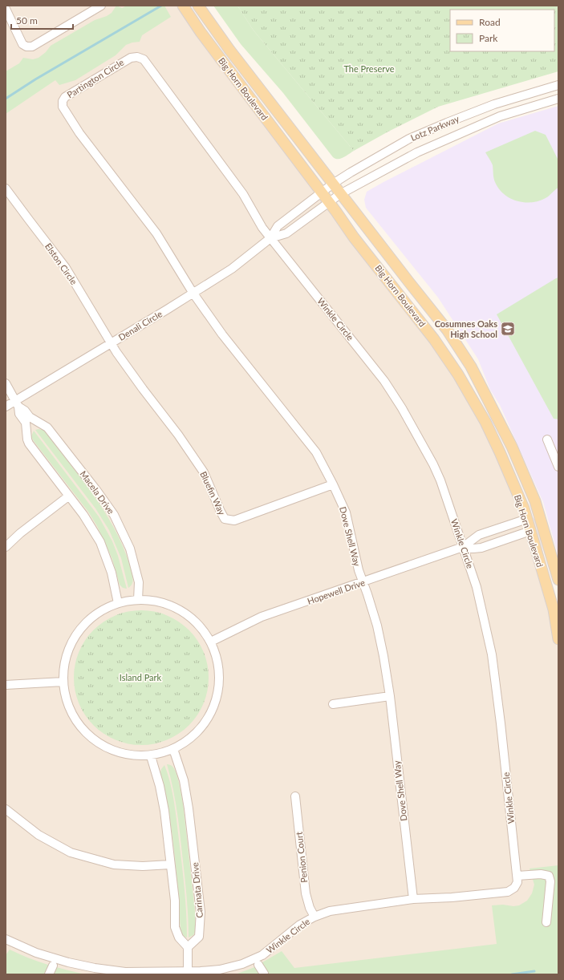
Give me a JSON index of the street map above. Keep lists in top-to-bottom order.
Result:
{
  "streets": {
    "main road": ["Big Horn Boulevard"],
    "street": [
      "Partington Circle",
      "Lotz Parkway",
      "Elston Circle",
      "Winkle Circle",
      "Denali Circle",
      "Macela Drive",
      "Bluefin Way",
      "Dove Shell Way",
      "Hopewell Drive",
      "Penion Court",
      "Carinata Drive"
    ]
  },
  "crossings": [
    ["Partington Circle", "Winkle Circle"],
    ["Partington Circle", "Denali Circle"],
    ["Partington Circle", "Dove Shell Way"],
    ["Big Horn Boulevard", "Lotz Parkway"],
    ["Big Horn Boulevard", "Denali Circle"],
    ["Big Horn Boulevard", "Hopewell Drive"],
    ["Lotz Parkway", "Denali Circle"],
    ["Elston Circle", "Denali Circle"],
    ["Elston Circle", "Bluefin Way"],
    ["Winkle Circle", "Denali Circle"],
    ["Winkle Circle", "Dove Shell Way"],
    ["Winkle Circle", "Hopewell Drive"],
    ["Winkle Circle", "Penion Court"],
    ["Denali Circle", "Macela Drive"],
    ["Denali Circle", "Bluefin Way"],
    ["Denali Circle", "Dove Shell Way"],
    ["Bluefin Way", "Dove Shell Way"],
    ["Dove Shell Way", "Hopewell Drive"]
  ],
  "parks": ["The Preserve", "Island Park"],
  "places": {
    "school or university": ["Cosumnes Oaks High School"]
  },
  "legend": ["Road", "Park"],
  "scale_bar": "50 m"
}
